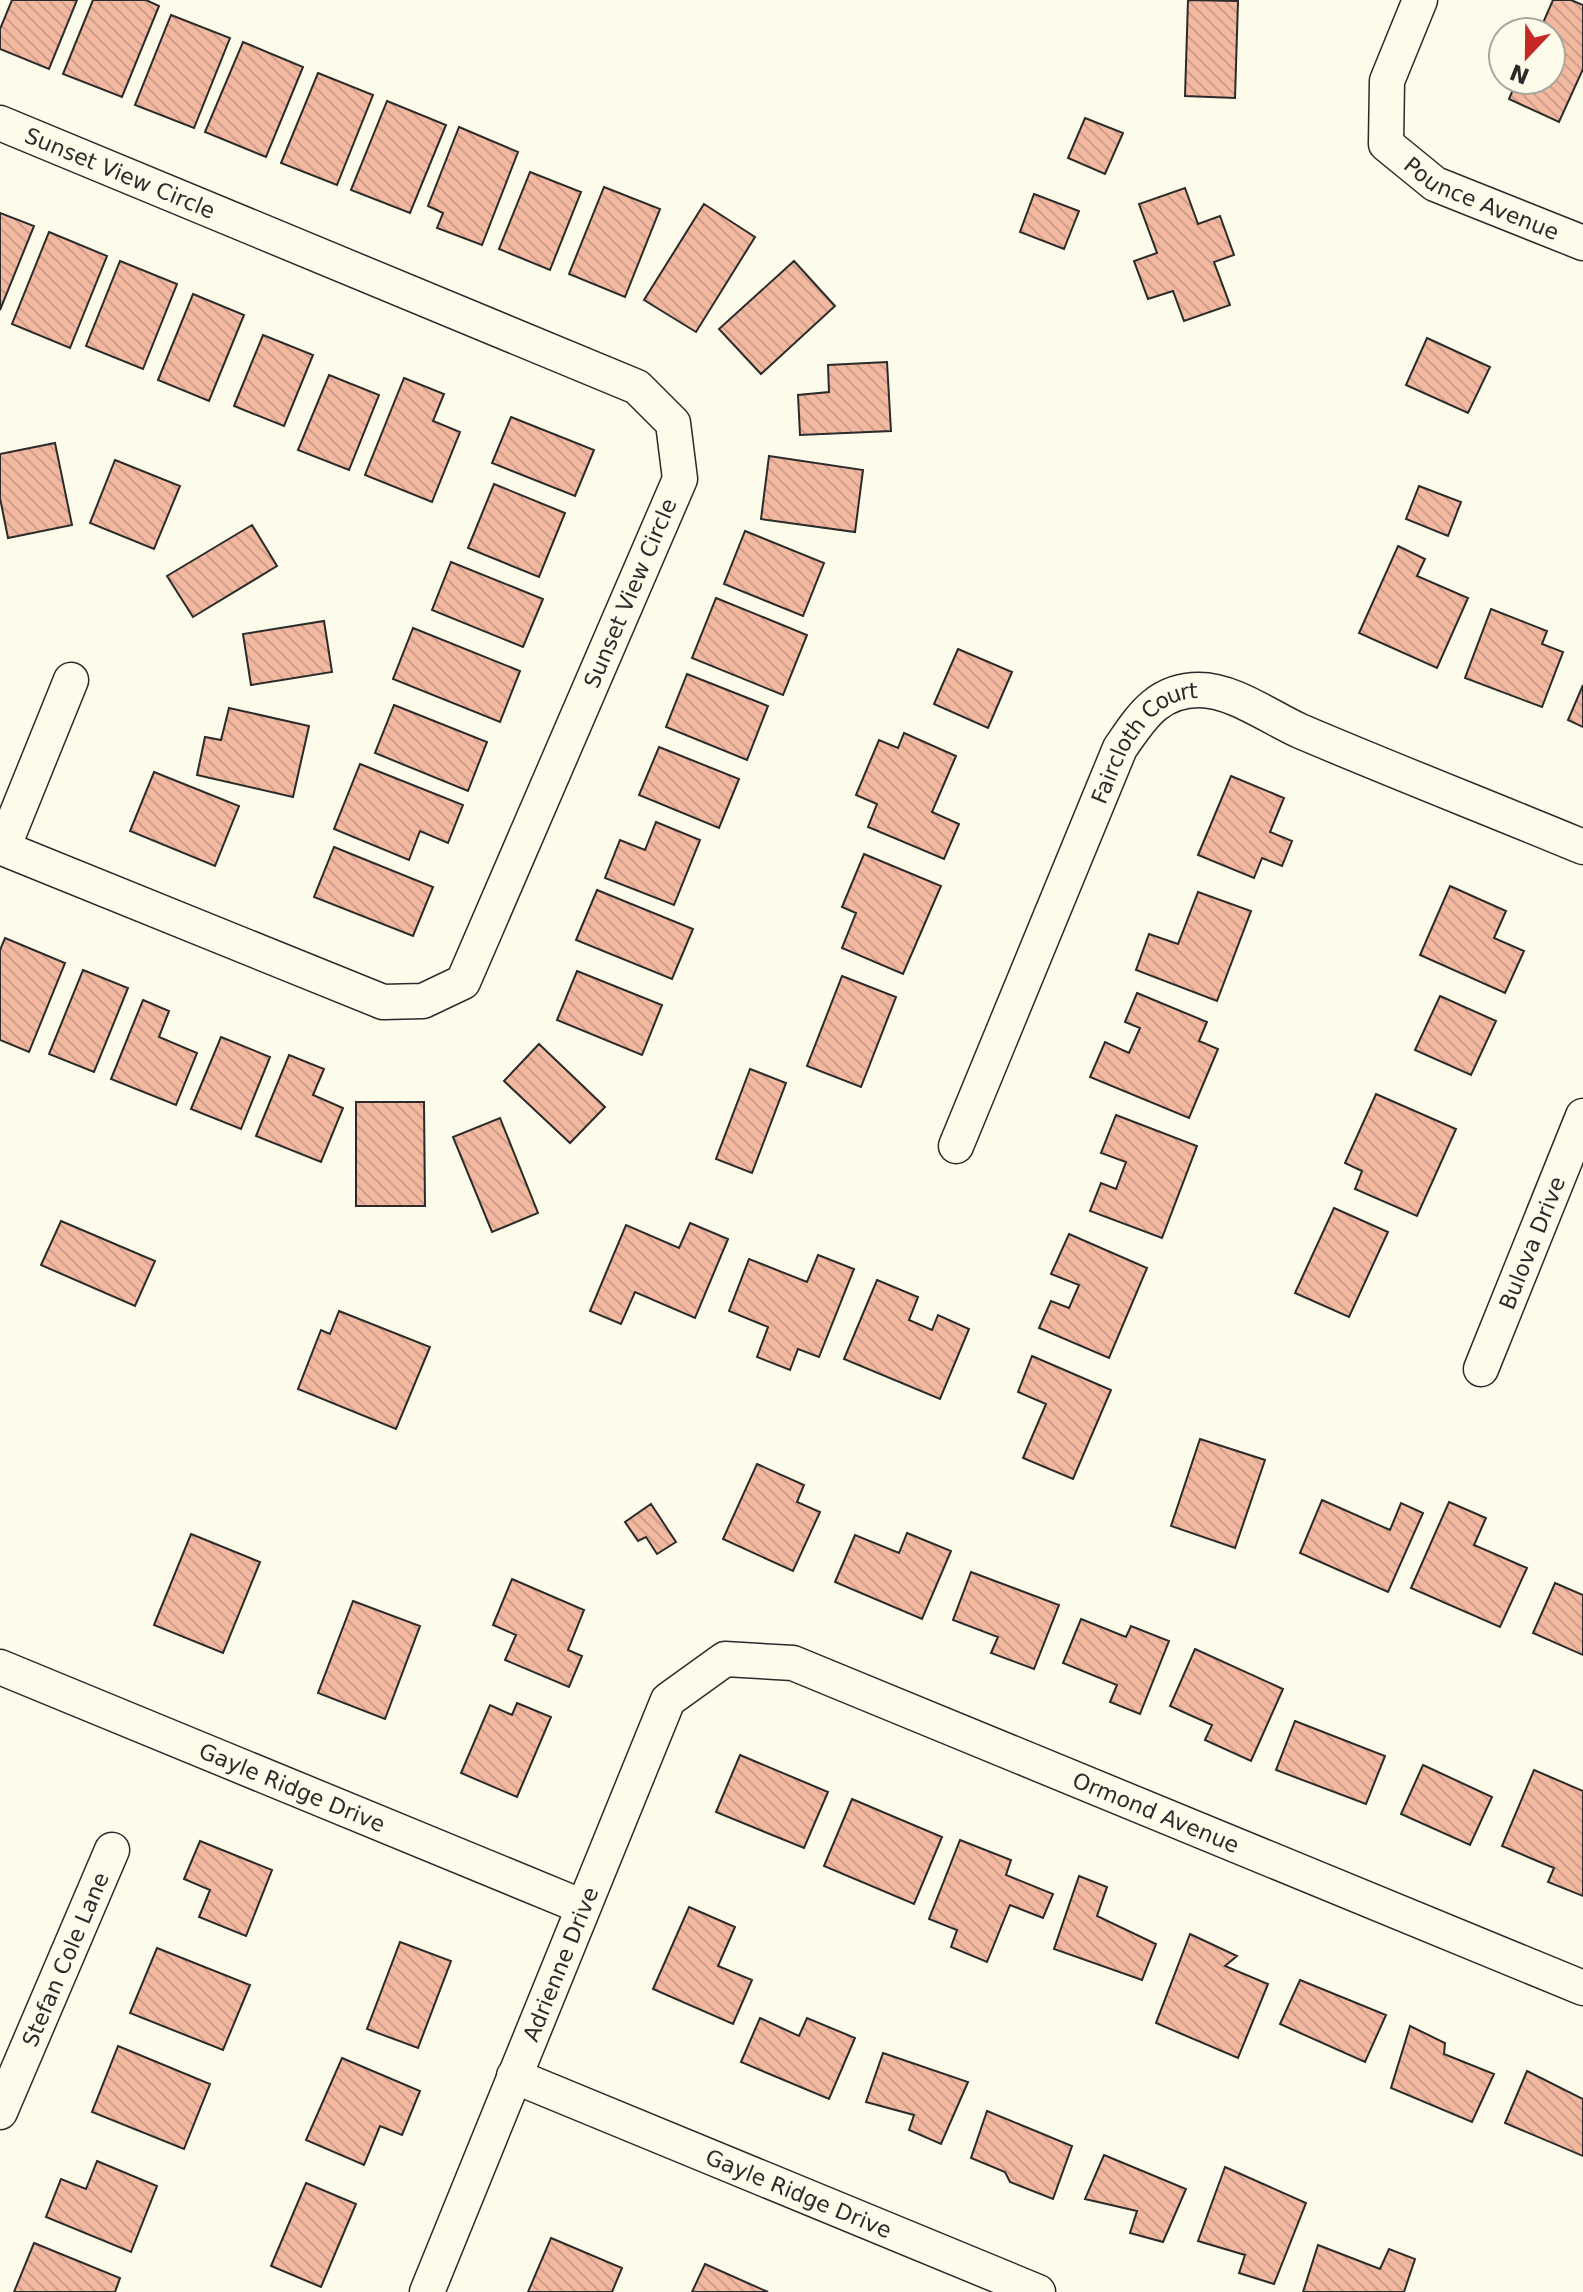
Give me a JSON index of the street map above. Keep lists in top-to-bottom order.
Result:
{
  "streets": {
    "street": [
      "Sunset View Circle",
      "Pounce Avenue",
      "Faircloth Court",
      "Bulova Drive",
      "Gayle Ridge Drive",
      "Ormond Avenue",
      "Stefan Cole Lane",
      "Adrienne Drive"
    ]
  },
  "crossings": [
    ["Gayle Ridge Drive", "Adrienne Drive"],
    ["Ormond Avenue", "Adrienne Drive"]
  ],
  "north": "bottom"
}
